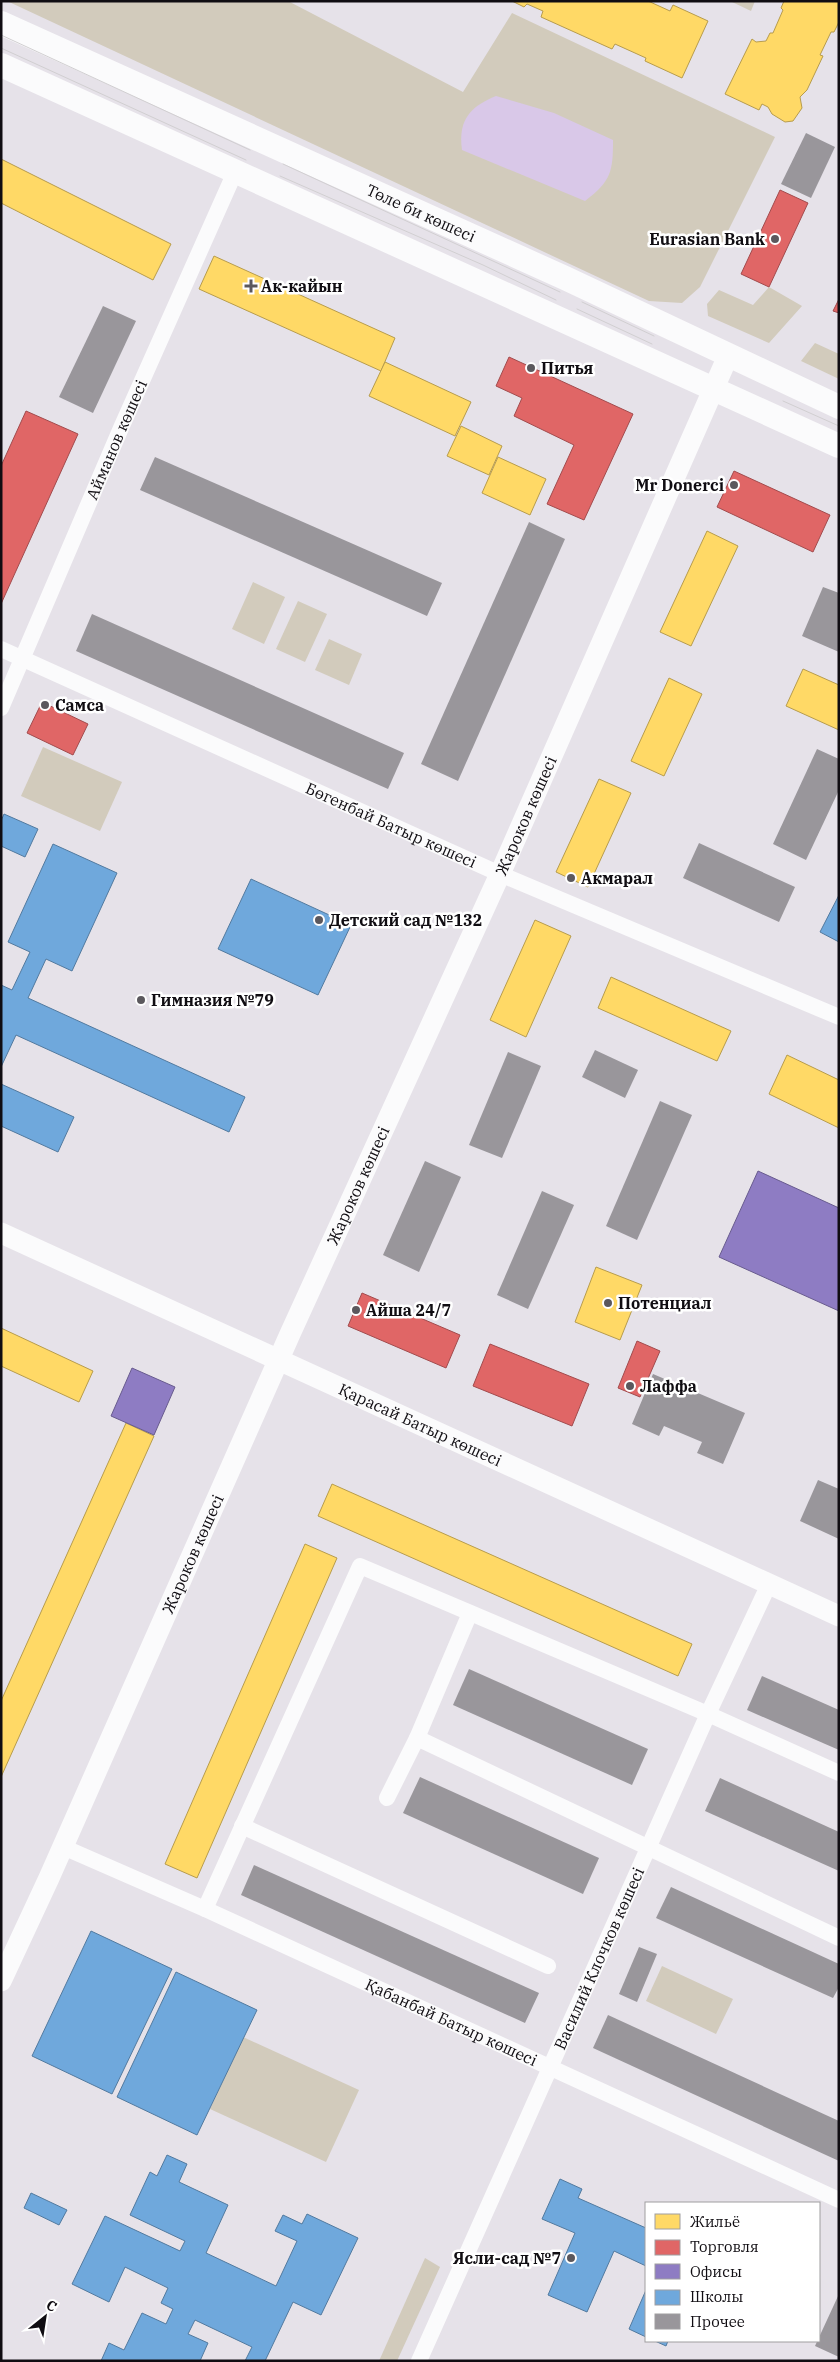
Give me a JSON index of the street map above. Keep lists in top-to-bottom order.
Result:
{
  "streets": {
    "main road": ["Төле би көшесі"],
    "street": [
      "Айманов көшесі",
      "Жароков көшесі",
      "Бөгенбай Батыр көшесі",
      "Қарасай Батыр көшесі",
      "Василий Клочков көшесі",
      "Қабанбай Батыр көшесі"
    ]
  },
  "crossings": [
    ["Төле би көшесі", "Жароков көшесі"],
    ["Айманов көшесі", "Бөгенбай Батыр көшесі"],
    ["Жароков көшесі", "Бөгенбай Батыр көшесі"],
    ["Жароков көшесі", "Қарасай Батыр көшесі"],
    ["Жароков көшесі", "Қабанбай Батыр көшесі"],
    ["Қарасай Батыр көшесі", "Василий Клочков көшесі"],
    ["Василий Клочков көшесі", "Қабанбай Батыр көшесі"]
  ],
  "places": {
    "other": [
      "Eurasian Bank",
      "Питья",
      "Mr Donerci",
      "Самса",
      "Акмарал",
      "Детский сад №132",
      "Гимназия №79",
      "Потенциал",
      "Айша 24/7",
      "Лаффа",
      "Ясли-сад №7"
    ],
    "health": ["Ак-кайын"]
  },
  "legend": [
    "Жильё",
    "Торговля",
    "Офисы",
    "Школы",
    "Прочее"
  ],
  "north": "top right"
}
